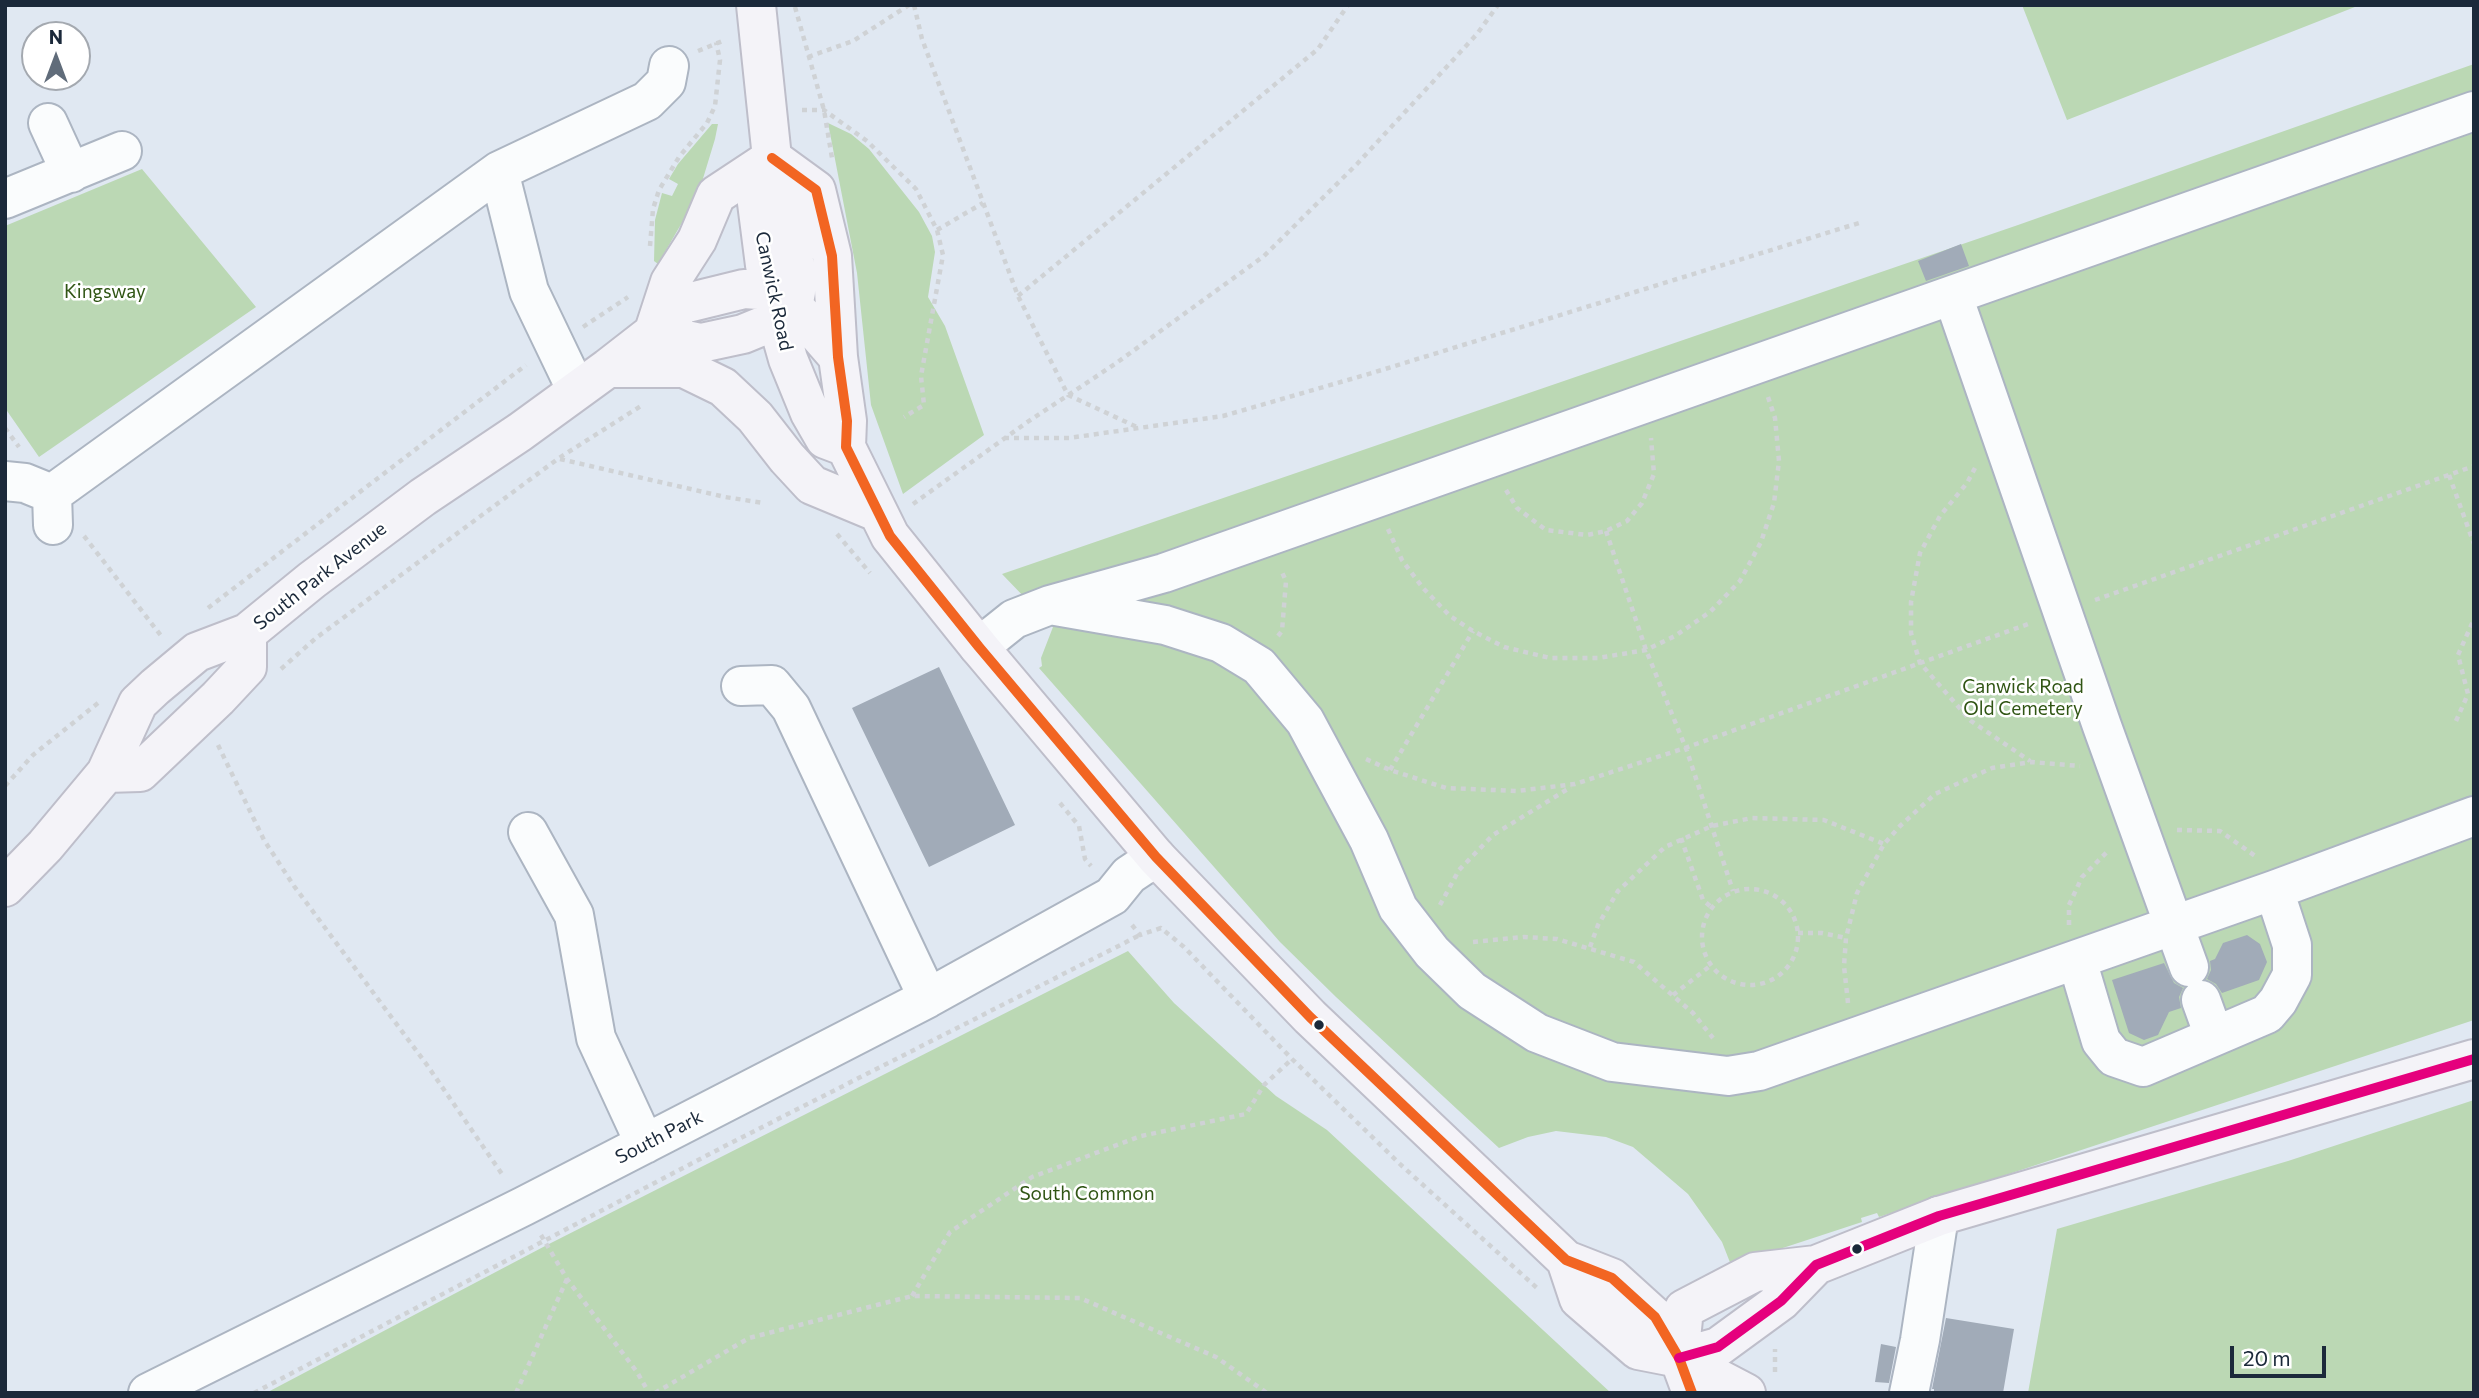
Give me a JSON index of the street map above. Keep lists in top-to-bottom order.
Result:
{
  "streets": {
    "main road": ["Canwick Road", "South Park Avenue"],
    "street": ["South Park"]
  },
  "crossings": [
    ["Canwick Road", "South Park Avenue"],
    ["Canwick Road", "South Park"]
  ],
  "parks": ["Kingsway", "Canwick Road Old Cemetery", "South Common"],
  "scale_bar": "20 m",
  "north": "top"
}
